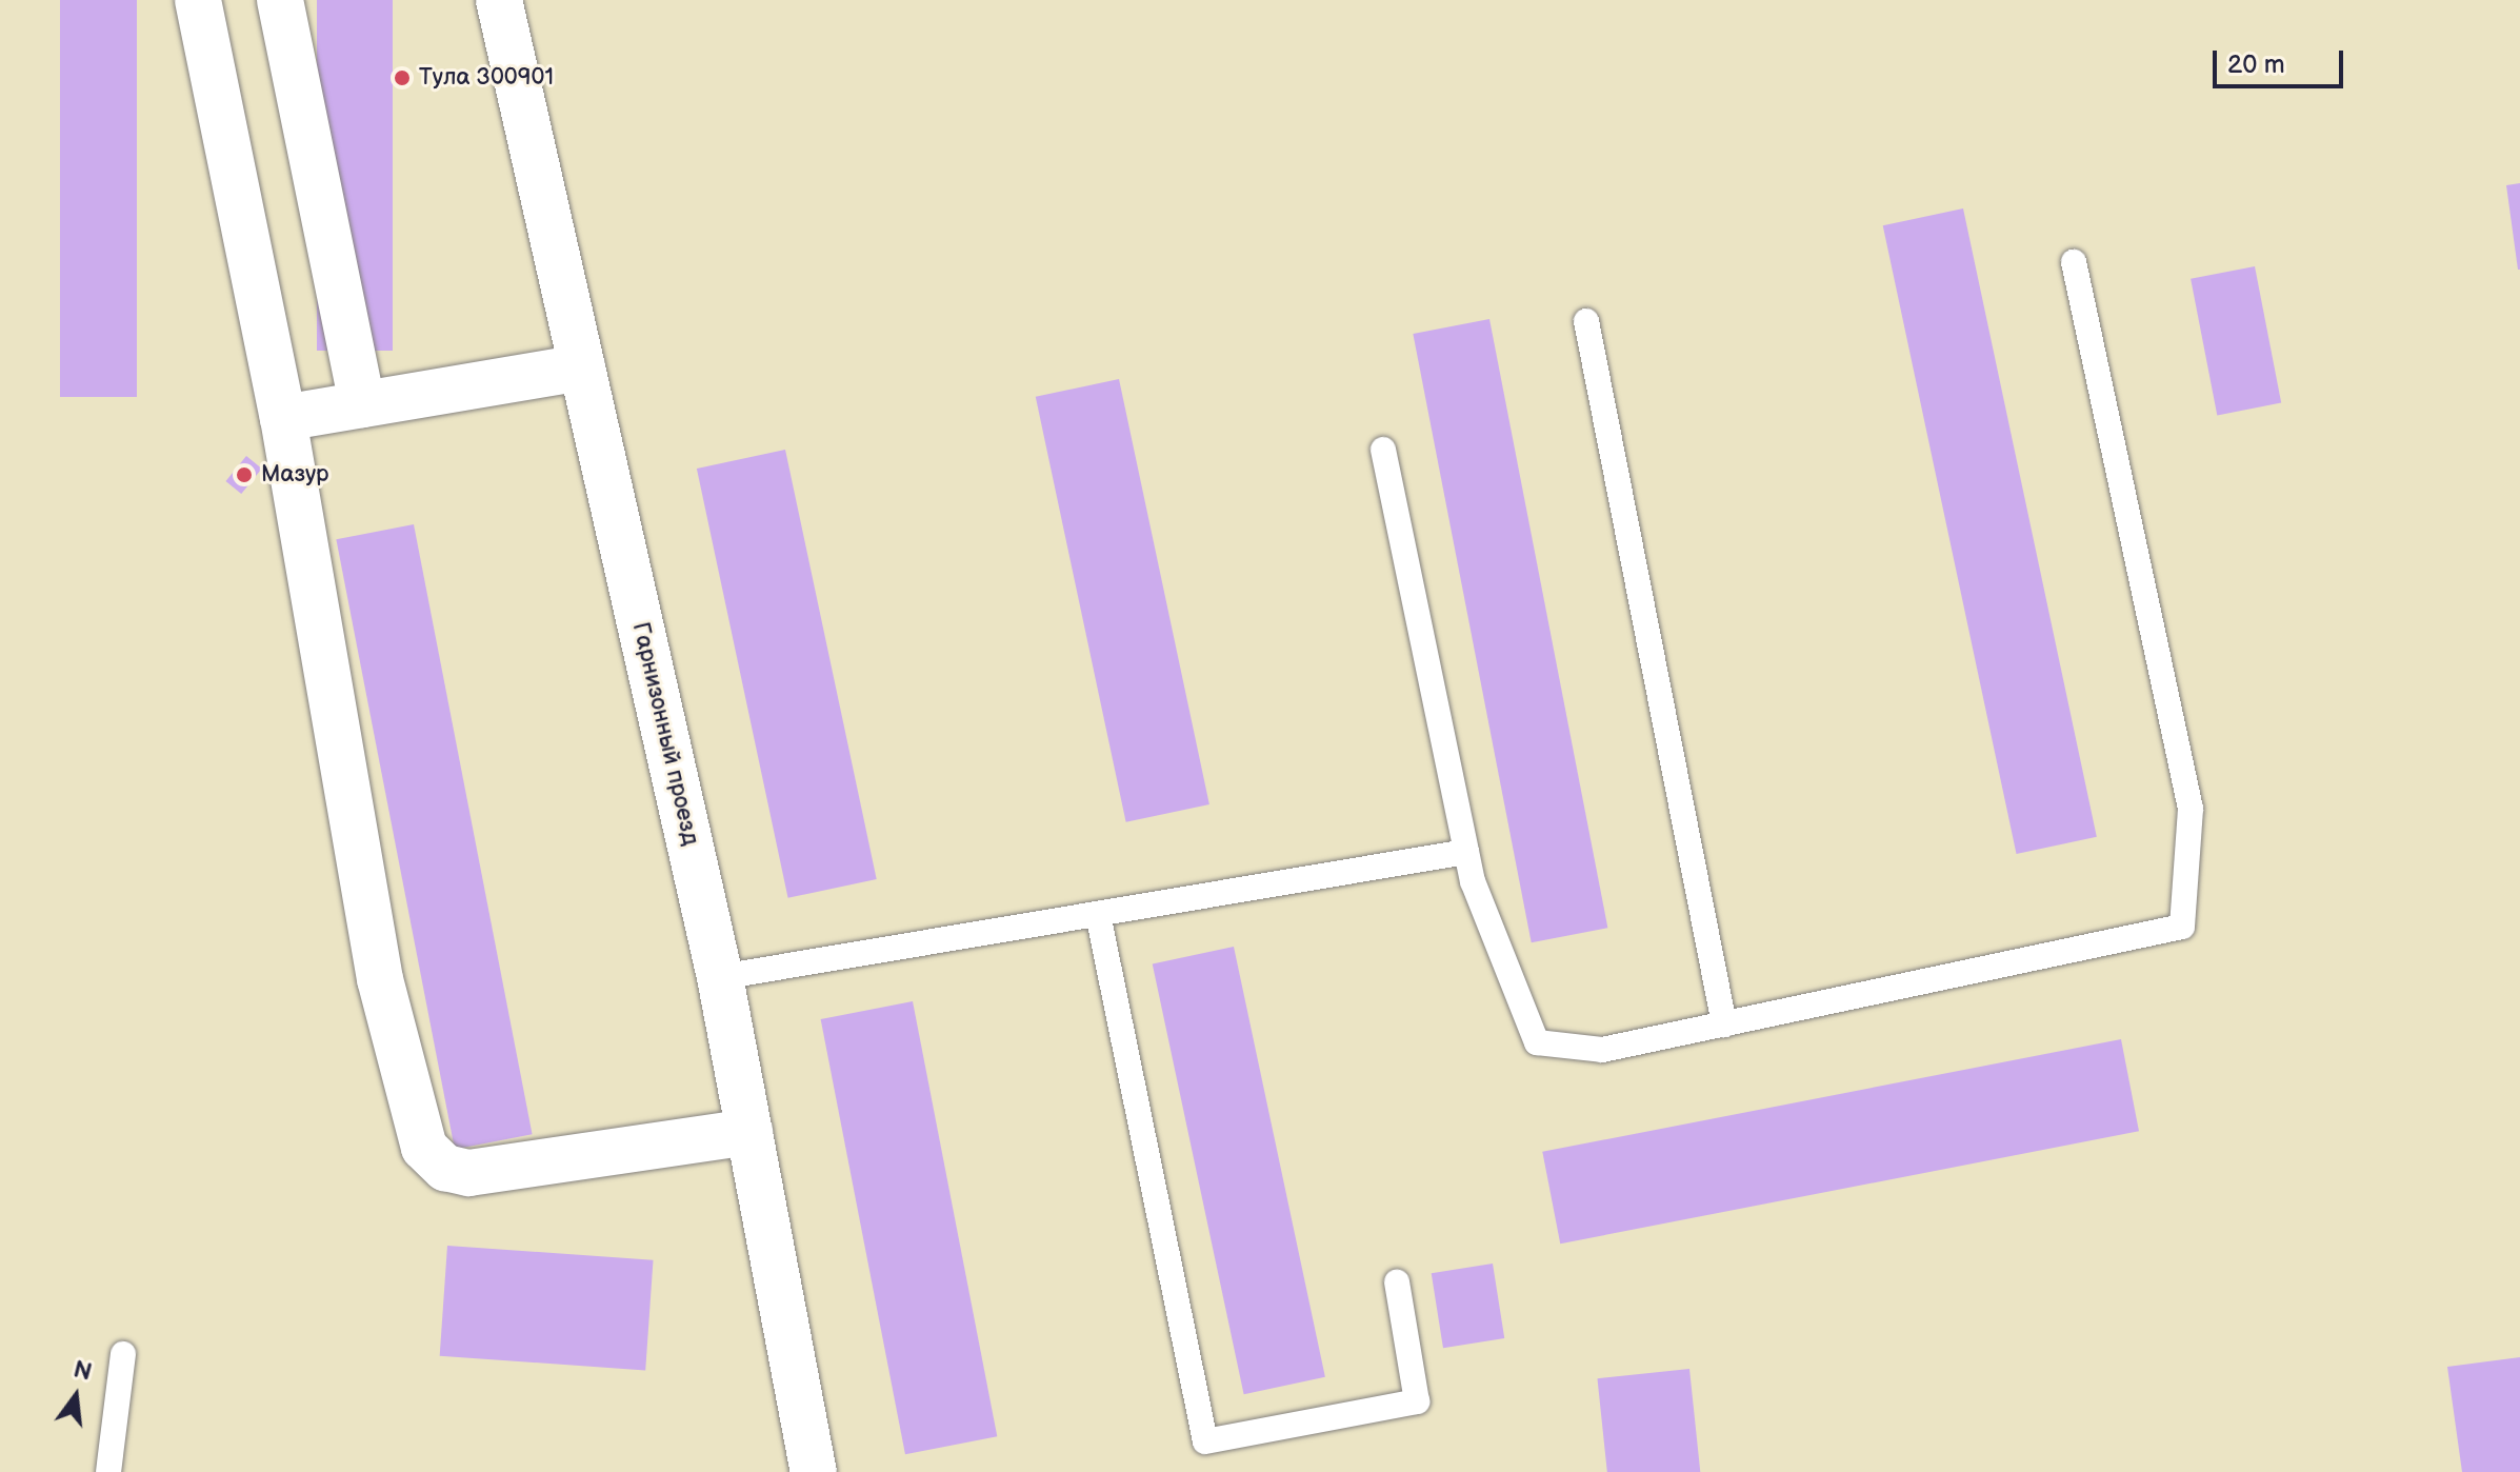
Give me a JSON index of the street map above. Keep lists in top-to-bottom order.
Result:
{
  "streets": {
    "street": ["Гарнизонный проезд"]
  },
  "places": ["Тула 300901", "Мазур"],
  "scale_bar": "20 m",
  "north": "top"
}
